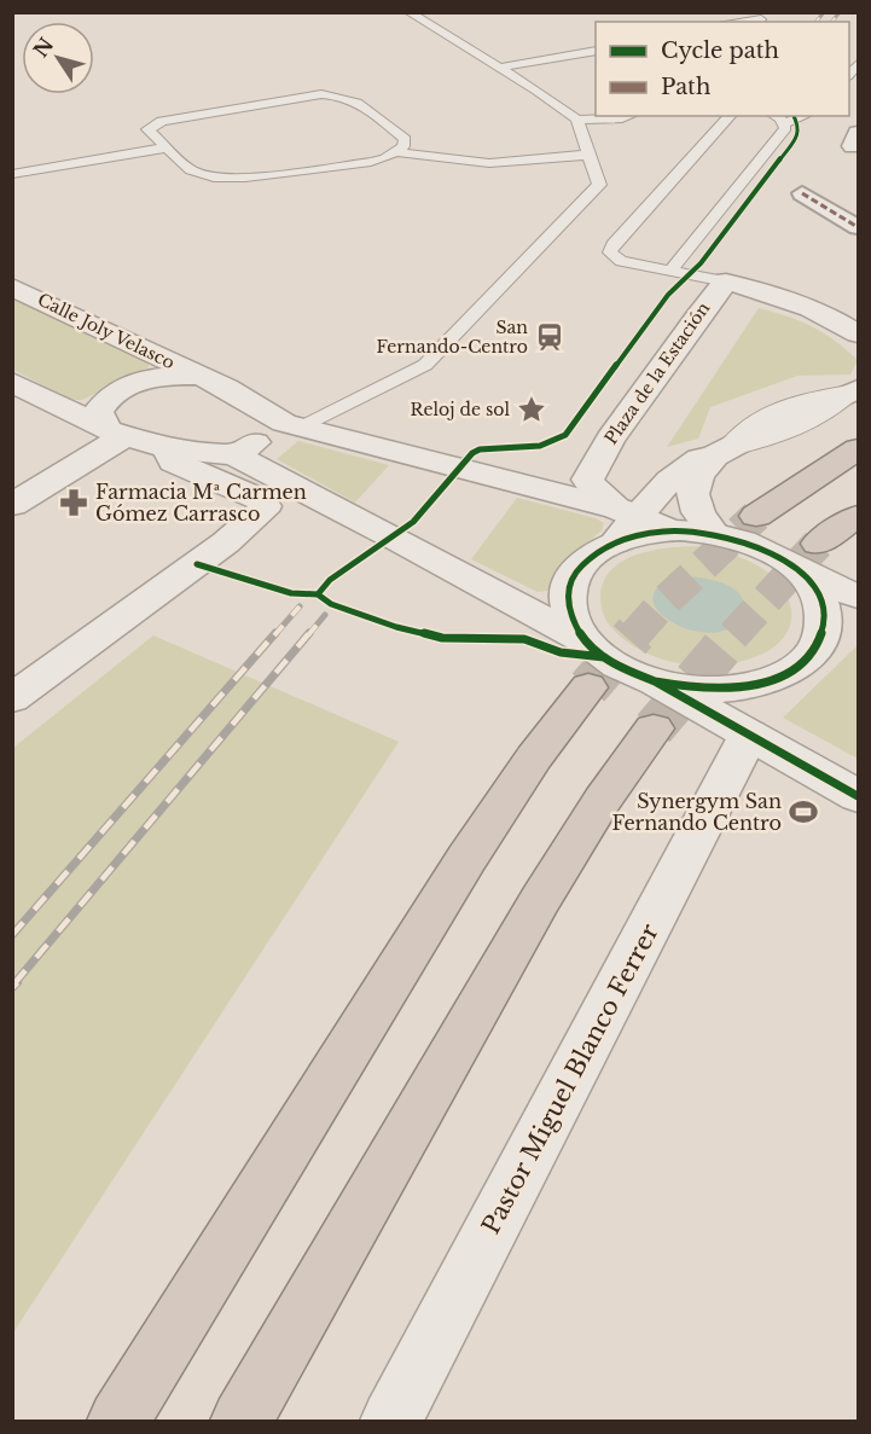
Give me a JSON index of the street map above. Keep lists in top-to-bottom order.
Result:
{
  "streets": {
    "street": ["Calle Joly Velasco", "Plaza de la Estación", "Pastor Miguel Blanco Ferrer"]
  },
  "places": {
    "station": ["San Fernando-Centro"],
    "place": ["Reloj de sol"],
    "pharmacy": ["Farmacia Mª Carmen Gómez Carrasco"],
    "sports": ["Synergym San Fernando Centro"]
  },
  "legend": ["Cycle path", "Path"],
  "north": "top left"
}
